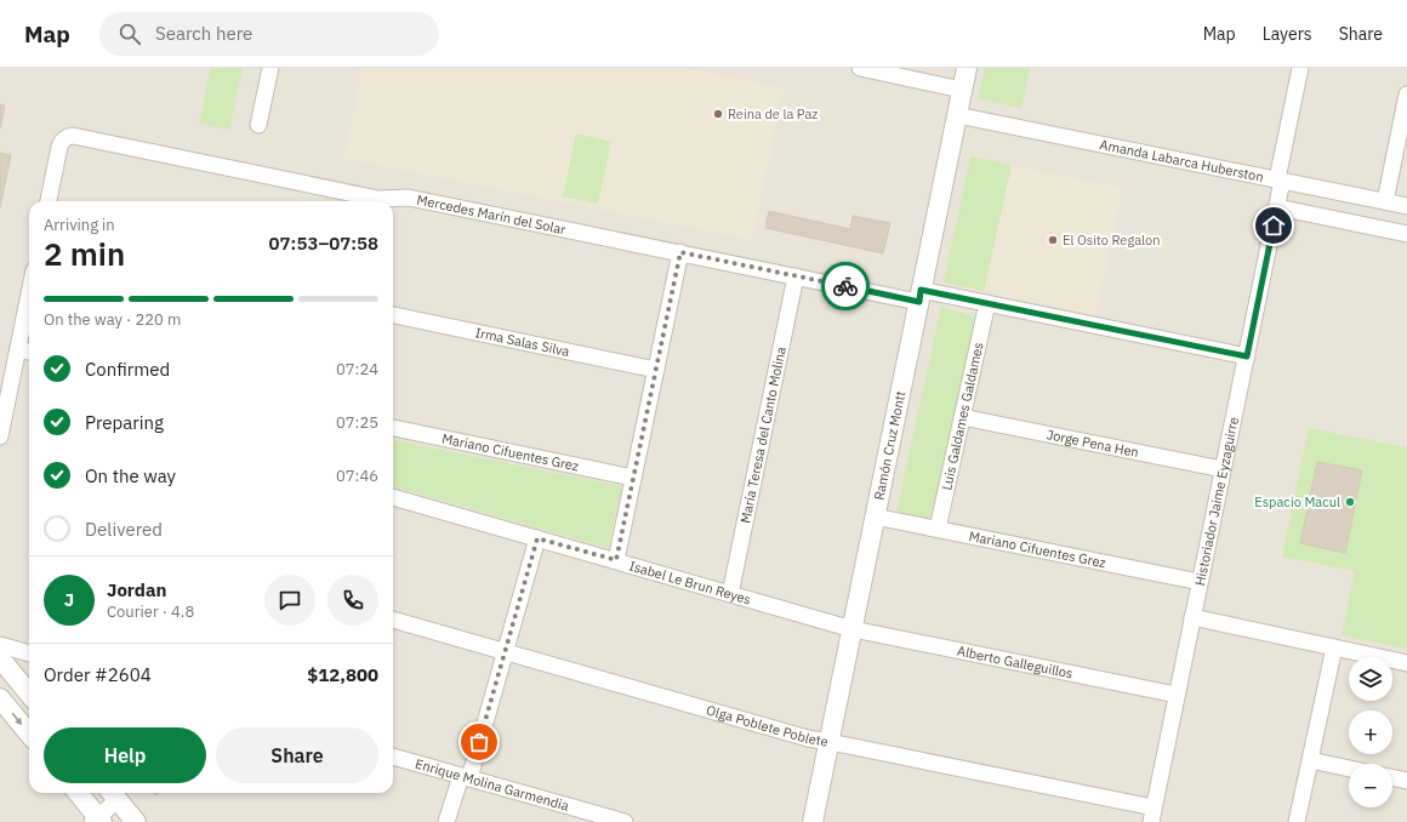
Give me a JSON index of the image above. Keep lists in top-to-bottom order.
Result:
{
  "streets": {
    "street": [
      "Amanda Labarca Huberston",
      "Mercedes Marín del Solar",
      "Irma Salas Silva",
      "Luis Galdames Galdames",
      "María Teresa del Canto Molina",
      "Jorge Pena Hen",
      "Ramón Cruz Montt",
      "Mariano Cifuentes Grez",
      "Historiador Jaime Eyzaguirre",
      "Isabel Le Brun Reyes",
      "Alberto Galleguillos",
      "Olga Poblete Poblete",
      "Enrique Molina Garmendia"
    ]
  },
  "crossings": [
    ["Amanda Labarca Huberston", "Ramón Cruz Montt"],
    ["Amanda Labarca Huberston", "Historiador Jaime Eyzaguirre"],
    ["Mercedes Marín del Solar", "Luis Galdames Galdames"],
    ["Mercedes Marín del Solar", "María Teresa del Canto Molina"],
    ["Mercedes Marín del Solar", "Ramón Cruz Montt"],
    ["Mercedes Marín del Solar", "Historiador Jaime Eyzaguirre"],
    ["Luis Galdames Galdames", "Jorge Pena Hen"],
    ["Luis Galdames Galdames", "Mariano Cifuentes Grez"],
    ["María Teresa del Canto Molina", "Isabel Le Brun Reyes"],
    ["Jorge Pena Hen", "Historiador Jaime Eyzaguirre"],
    ["Ramón Cruz Montt", "Mariano Cifuentes Grez"],
    ["Ramón Cruz Montt", "Isabel Le Brun Reyes"],
    ["Ramón Cruz Montt", "Alberto Galleguillos"],
    ["Ramón Cruz Montt", "Olga Poblete Poblete"],
    ["Mariano Cifuentes Grez", "Historiador Jaime Eyzaguirre"],
    ["Historiador Jaime Eyzaguirre", "Alberto Galleguillos"],
    ["Historiador Jaime Eyzaguirre", "Olga Poblete Poblete"],
    ["Isabel Le Brun Reyes", "Alberto Galleguillos"]
  ],
  "places": ["Reina de la Paz", "El Osito Regalon", "Espacio Macul"],
  "page": {
    "header": "Map",
    "search": "Search here",
    "nav": ["Map", "Layers", "Share"],
    "heading": ["2 min", "Arriving in", "07:53–07:58"],
    "panel": [
      "Jordan",
      "Courier · 4.8",
      "Order #2604",
      "$12,800"
    ],
    "bar": "On the way · 220 m",
    "list": [
      ["Confirmed", "07:24"],
      ["Preparing", "07:25"],
      ["On the way", "07:46"],
      "Delivered"
    ],
    "round": "J",
    "map_buttons": ["+", "−"],
    "buttons": ["Help", "Share"]
  }
}
